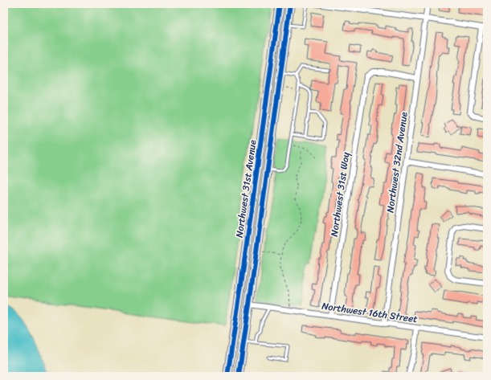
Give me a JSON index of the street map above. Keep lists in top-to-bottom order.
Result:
{
  "streets": {
    "main road": ["Northwest 31st Avenue"],
    "street": ["Northwest 32nd Avenue", "Northwest 31st Way", "Northwest 16th Street"]
  },
  "crossings": [
    ["Northwest 32nd Avenue", "Northwest 31st Way"],
    ["Northwest 32nd Avenue", "Northwest 16th Street"],
    ["Northwest 31st Avenue", "Northwest 16th Street"],
    ["Northwest 31st Way", "Northwest 16th Street"]
  ]
}
